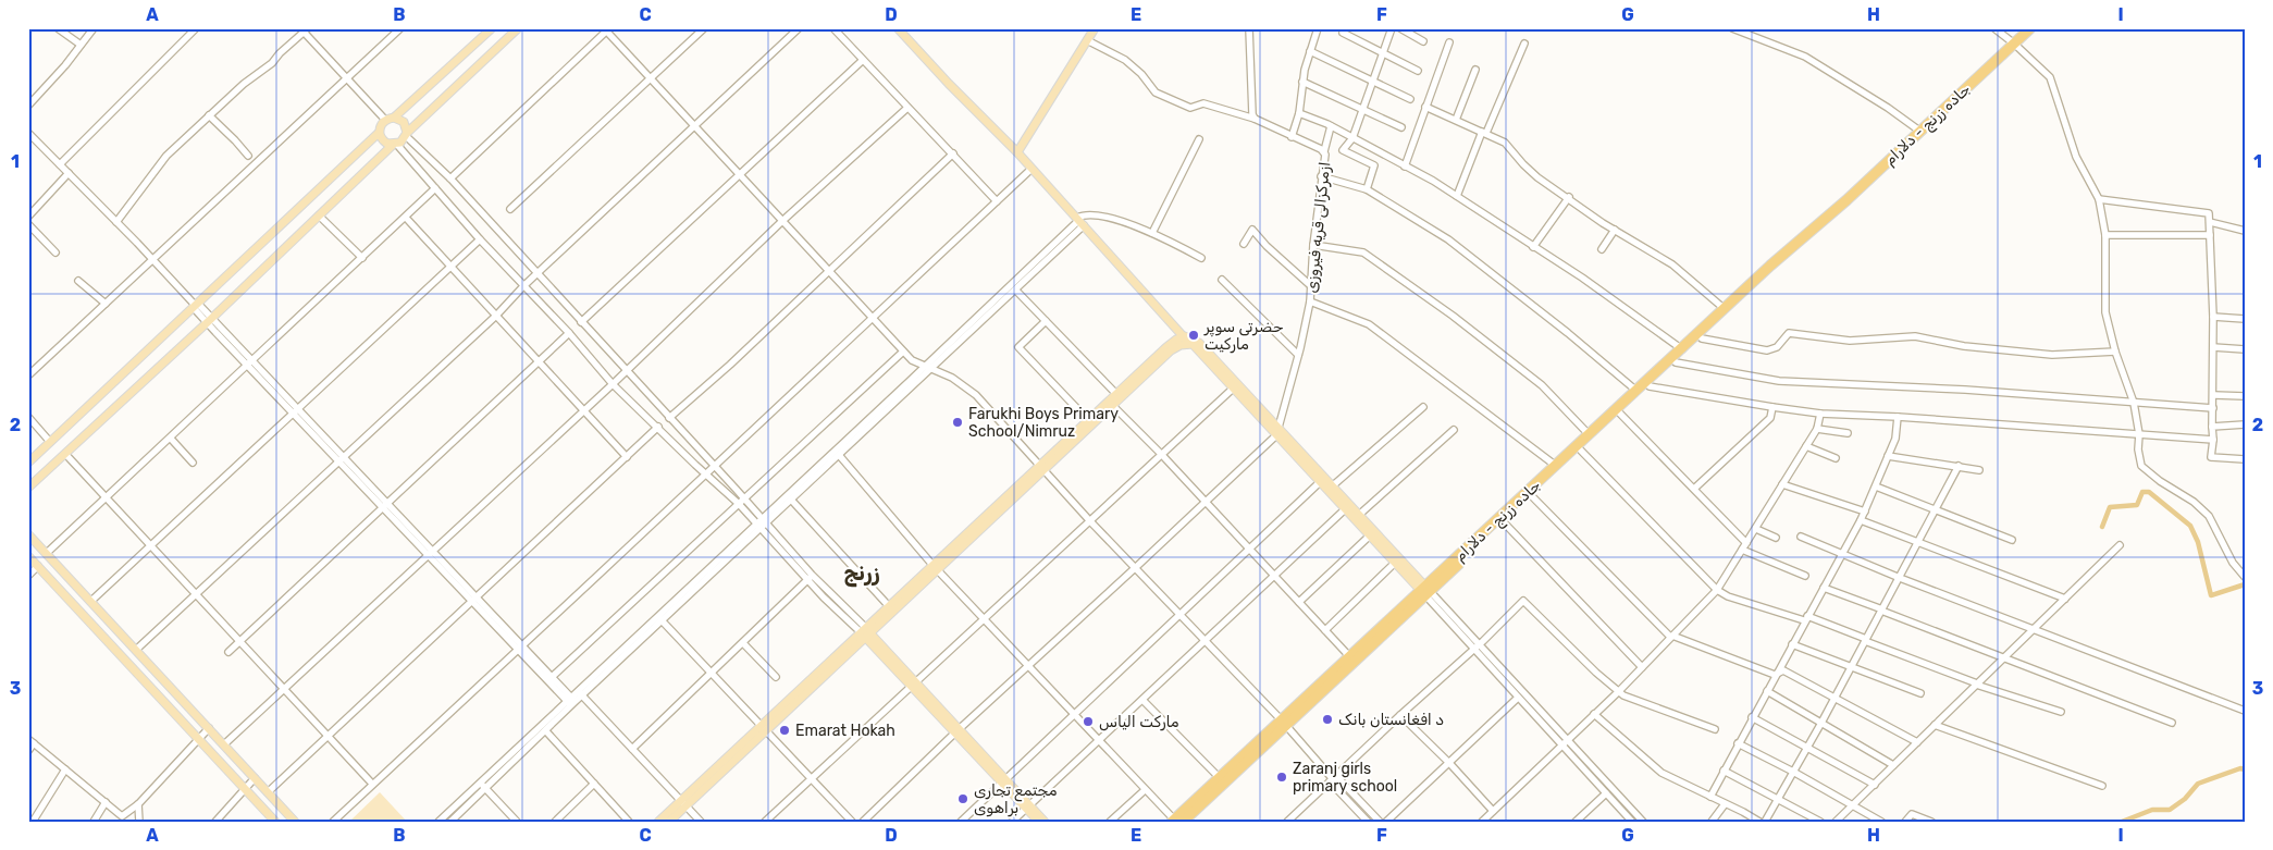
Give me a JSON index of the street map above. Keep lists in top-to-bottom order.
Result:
{
  "streets": {
    "highway": ["جاده زرنج - دلارام"],
    "street": ["ازمرکزالی قریه فیروزی"]
  },
  "districts": ["زرنج"],
  "places": [
    "حضرتی سوپر مارکیت",
    "Farukhi Boys Primary School/Nimruz",
    "د افغانستان بانک",
    "مارکت الیاس",
    "Emarat Hokah",
    "Zaranj girls primary school",
    "مجتمع تجاری براهوی"
  ],
  "grid": {
    "columns": [
      "A",
      "B",
      "C",
      "D",
      "E",
      "F",
      "G",
      "H",
      "I"
    ],
    "rows": ["1", "2", "3"]
  }
}
